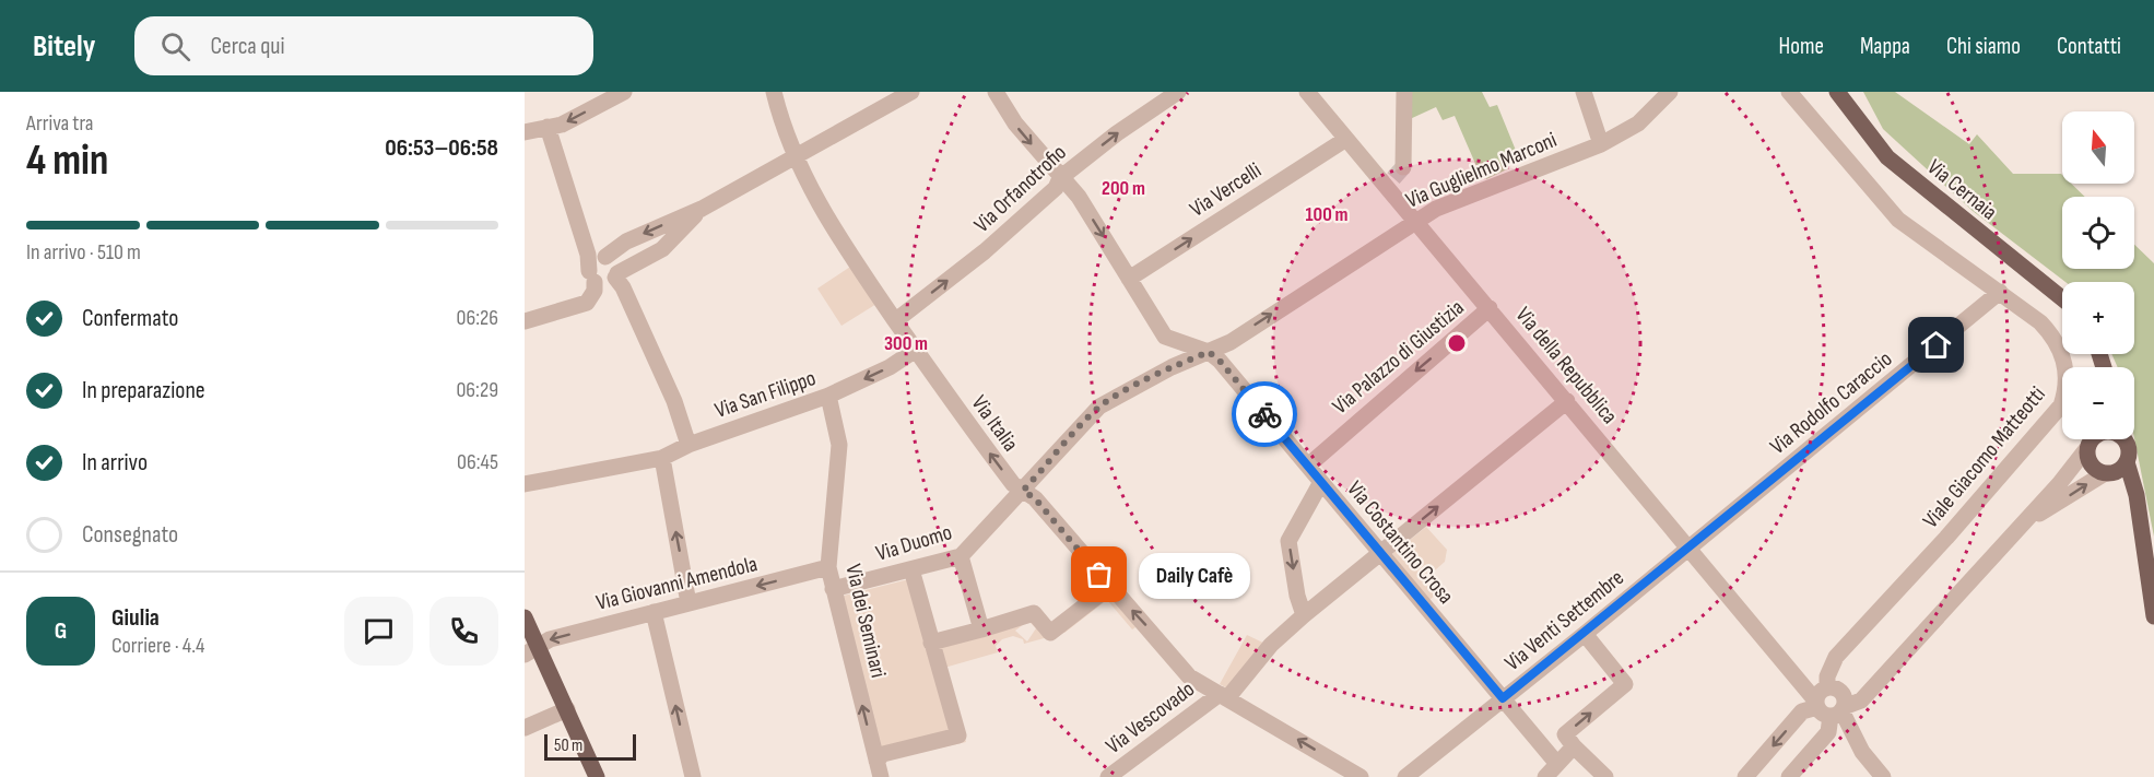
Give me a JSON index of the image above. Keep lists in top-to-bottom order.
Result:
{
  "streets": {
    "main road": ["Via Cernaia"],
    "street": [
      "Via Guglielmo Marconi",
      "Via Orfanotrofio",
      "Via Vercelli",
      "Via Palazzo di Giustizia",
      "Via della Repubblica",
      "Via San Filippo",
      "Via Rodolfo Caraccio",
      "Via Italia",
      "Viale Giacomo Matteotti",
      "Via Duomo",
      "Via Costantino Crosa",
      "Via Giovanni Amendola",
      "Via Venti Settembre",
      "Via dei Seminari",
      "Via Vescovado"
    ]
  },
  "crossings": [
    ["Via Guglielmo Marconi", "Via della Repubblica"],
    ["Via Guglielmo Marconi", "Via Italia"],
    ["Via Guglielmo Marconi", "Via Duomo"],
    ["Via Guglielmo Marconi", "Via Costantino Crosa"],
    ["Via Orfanotrofio", "Via Italia"],
    ["Via Vercelli", "Via della Repubblica"],
    ["Via Palazzo di Giustizia", "Via della Repubblica"],
    ["Via Palazzo di Giustizia", "Via Costantino Crosa"],
    ["Via della Repubblica", "Via Rodolfo Caraccio"],
    ["Via della Repubblica", "Viale Giacomo Matteotti"],
    ["Via della Repubblica", "Via Venti Settembre"],
    ["Via della Repubblica", "Via Vescovado"],
    ["Via San Filippo", "Via Italia"],
    ["Via San Filippo", "Via dei Seminari"],
    ["Via Rodolfo Caraccio", "Viale Giacomo Matteotti"],
    ["Via Rodolfo Caraccio", "Via Venti Settembre"],
    ["Via Italia", "Via Duomo"],
    ["Via Italia", "Via Vescovado"],
    ["Via Duomo", "Via dei Seminari"],
    ["Via Costantino Crosa", "Via Venti Settembre"],
    ["Via Costantino Crosa", "Via Vescovado"],
    ["Via Giovanni Amendola", "Via dei Seminari"]
  ],
  "one_way": [
    "Via Orfanotrofio",
    "Via Vercelli",
    "Via Palazzo di Giustizia",
    "Via Italia",
    "Via Giovanni Amendola",
    "Via Vescovado"
  ],
  "places": ["Daily Cafè"],
  "scale_bar": "50 m",
  "north": "top",
  "page": {
    "header": "Bitely",
    "search": "Cerca qui",
    "nav": [
      "Home",
      "Mappa",
      "Chi siamo",
      "Contatti"
    ],
    "heading": ["4 min", "Arriva tra", "06:53–06:58"],
    "panel": ["Giulia", "Corriere · 4.4"],
    "map_buttons": ["+", "−"],
    "bar": "In arrivo · 510 m",
    "list": [
      ["Confermato", "06:26"],
      ["In preparazione", "06:29"],
      ["In arrivo", "06:45"],
      "Consegnato"
    ],
    "bubble": "Daily Cafè",
    "round": "G",
    "scale": "50 m"
  },
  "rings": ["200 m", "100 m", "300 m"]
}
